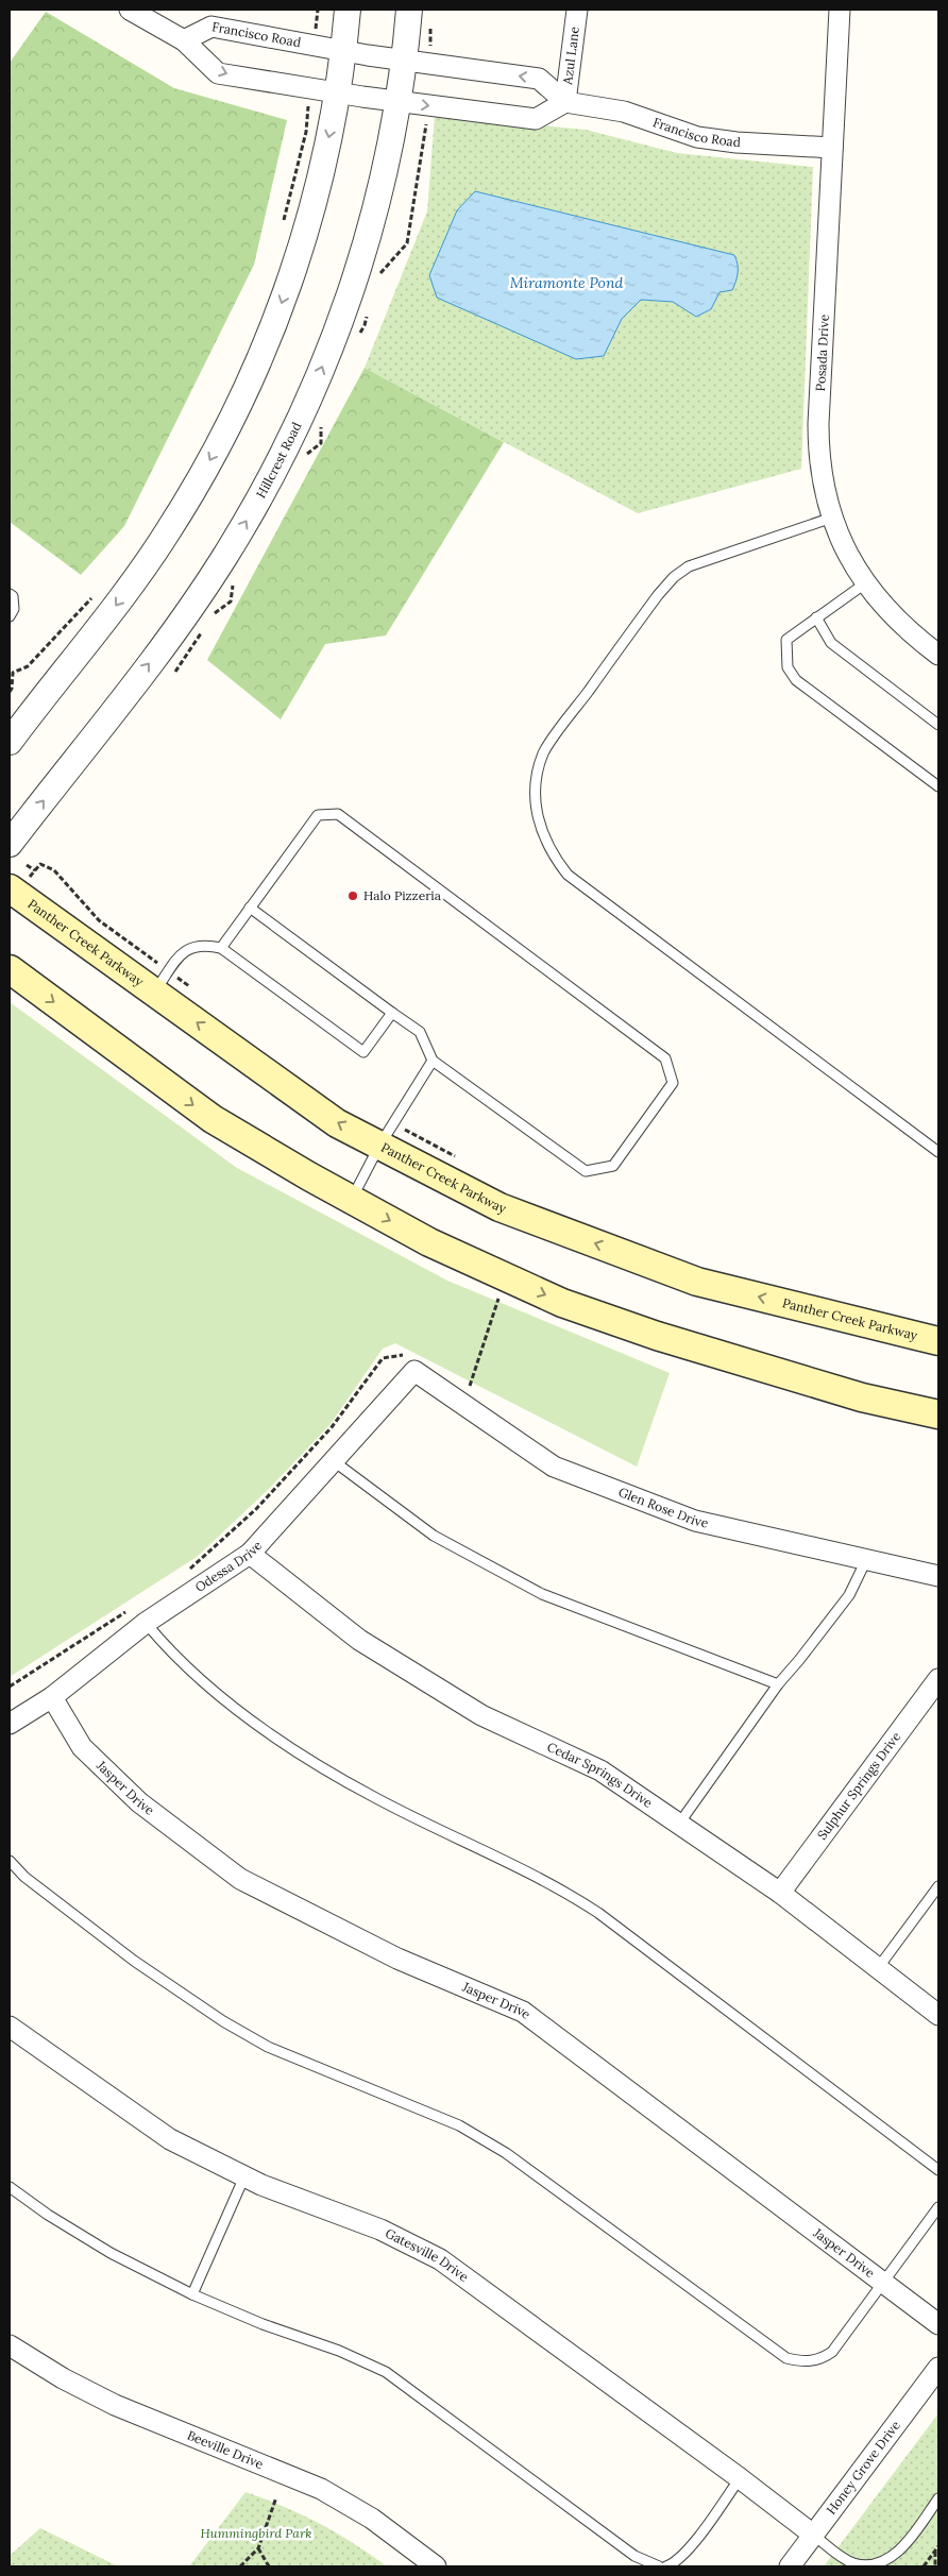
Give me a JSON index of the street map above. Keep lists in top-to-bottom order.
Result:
{
  "streets": {
    "main road": ["Panther Creek Parkway"],
    "street": [
      "Francisco Road",
      "Azul Lane",
      "Posada Drive",
      "Hillcrest Road",
      "Glen Rose Drive",
      "Odessa Drive",
      "Cedar Springs Drive",
      "Sulphur Springs Drive",
      "Jasper Drive",
      "Gatesville Drive",
      "Beeville Drive",
      "Honey Grove Drive"
    ]
  },
  "crossings": [
    ["Francisco Road", "Azul Lane"],
    ["Francisco Road", "Posada Drive"],
    ["Francisco Road", "Hillcrest Road"],
    ["Glen Rose Drive", "Odessa Drive"],
    ["Odessa Drive", "Cedar Springs Drive"],
    ["Odessa Drive", "Jasper Drive"],
    ["Cedar Springs Drive", "Sulphur Springs Drive"],
    ["Gatesville Drive", "Honey Grove Drive"]
  ],
  "water": ["Miramonte Pond"],
  "parks": ["Hummingbird Park"],
  "places": ["Halo Pizzeria"]
}
